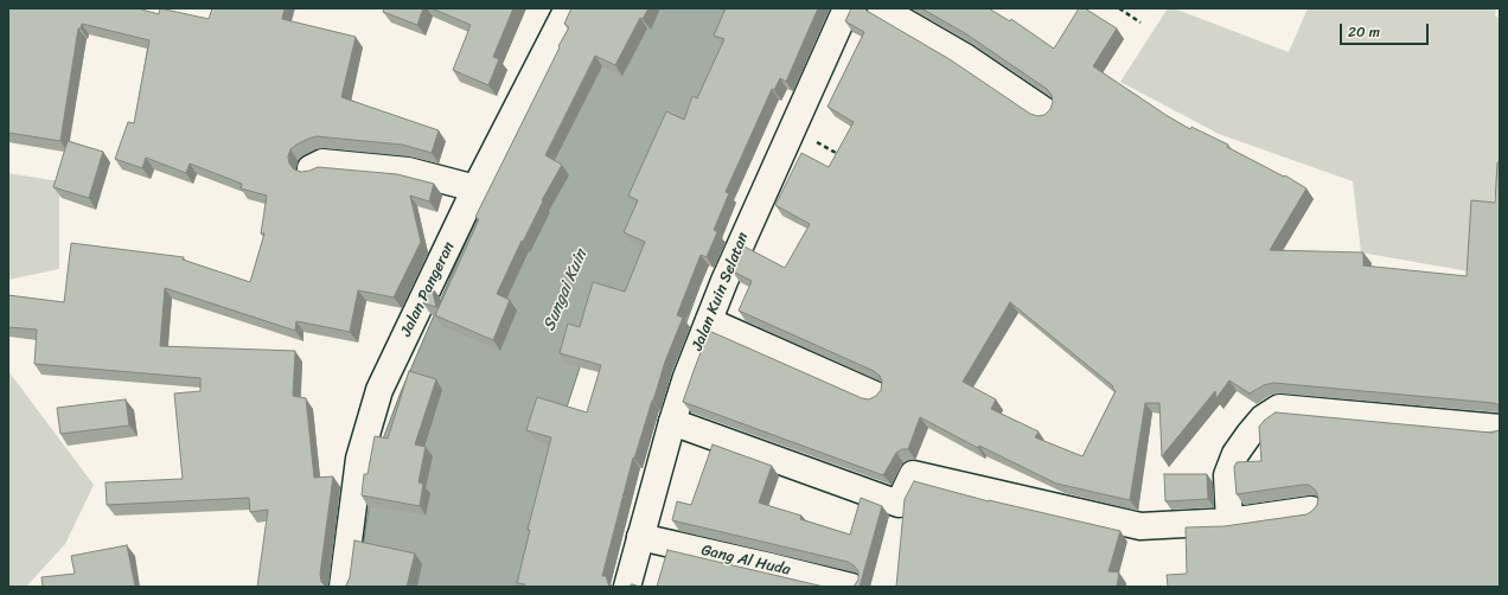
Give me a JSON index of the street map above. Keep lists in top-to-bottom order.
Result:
{
  "streets": {
    "street": ["Jalan Pangeran", "Jalan Kuin Selatan", "Gang Al Huda"]
  },
  "crossings": [
    ["Jalan Kuin Selatan", "Gang Al Huda"]
  ],
  "water": ["Sungai Kuin"],
  "scale_bar": "20 m"
}
